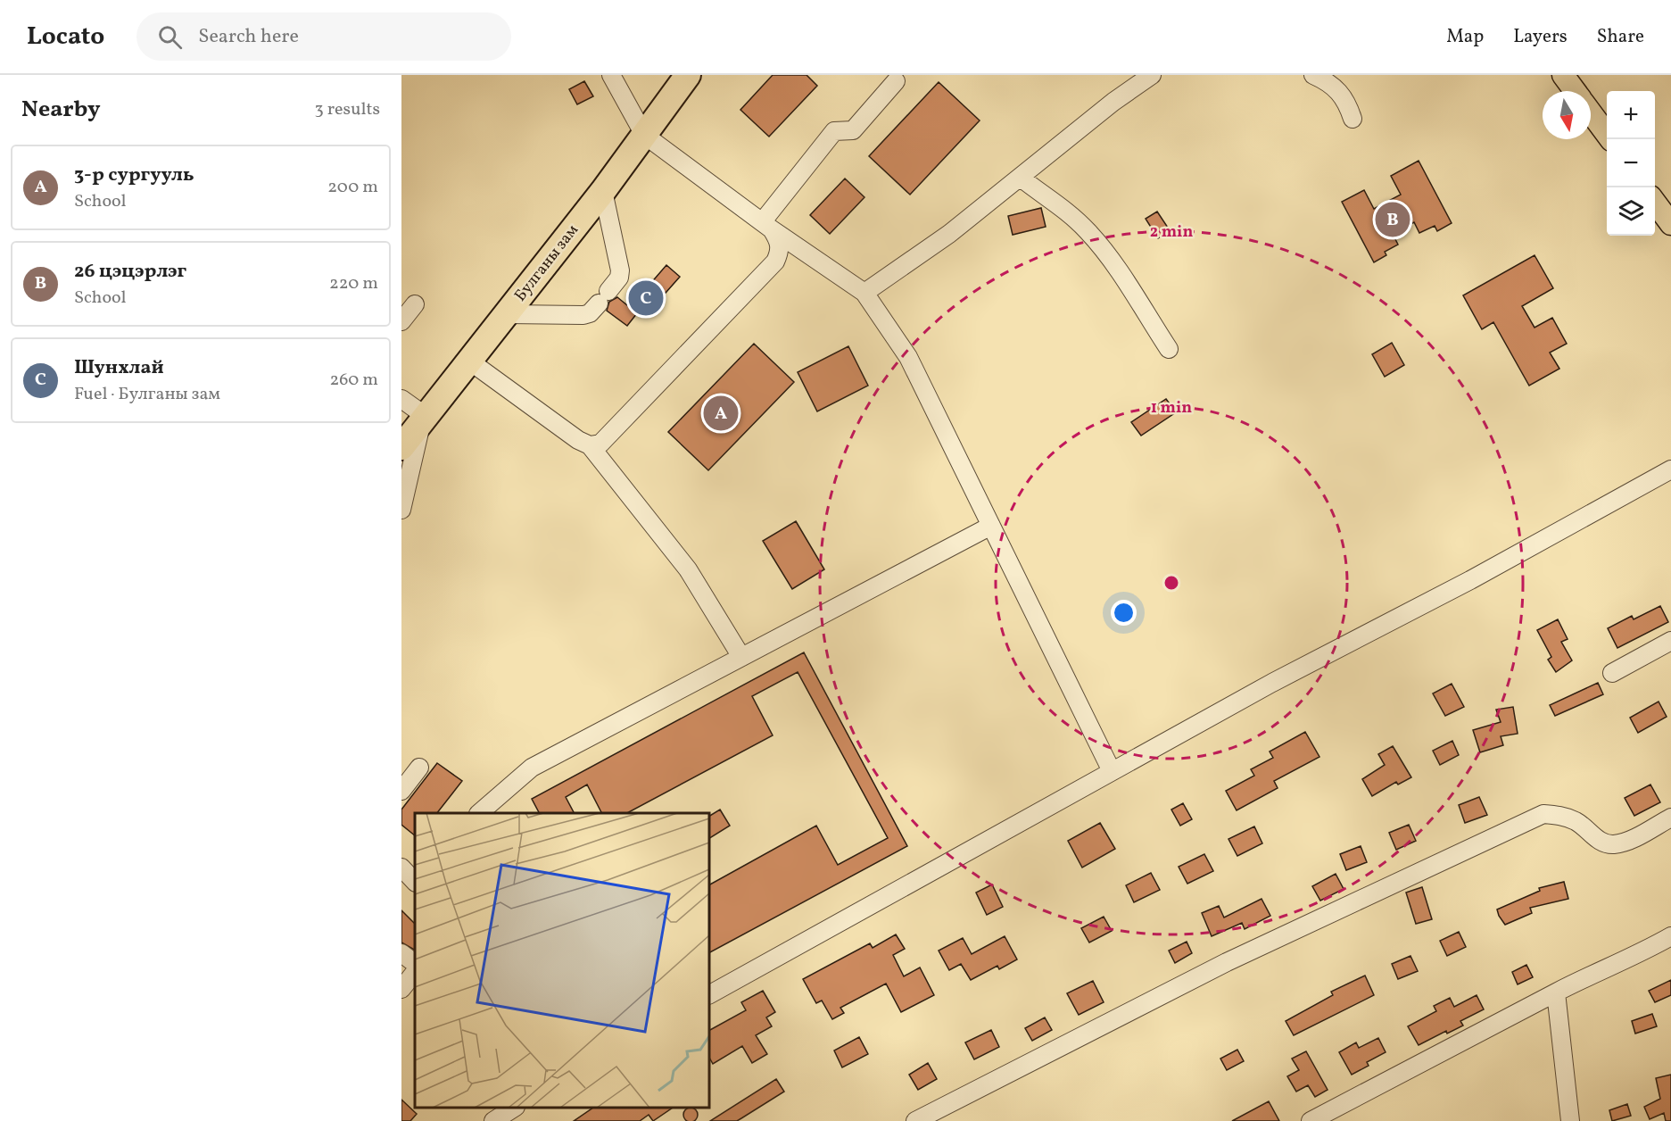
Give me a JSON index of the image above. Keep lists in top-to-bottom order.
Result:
{
  "streets": {
    "highway": ["Булганы зам"]
  },
  "north": "bottom",
  "page": {
    "header": "Locato",
    "search": "Search here",
    "nav": ["Map", "Layers", "Share"],
    "heading": ["Nearby", "3 results"],
    "map_buttons": ["+", "−"],
    "list": [
      {
        "mark": "A",
        "name": "3-р сургууль",
        "note": "School",
        "value": "200 m"
      },
      {
        "mark": "B",
        "name": "26 цэцэрлэг",
        "note": "School",
        "value": "220 m"
      },
      {
        "mark": "C",
        "name": "Шунхлай",
        "note": "Fuel · Булганы зам",
        "value": "260 m"
      }
    ],
    "pins": ["B", "C", "A"]
  },
  "rings": ["2 min", "1 min"]
}
